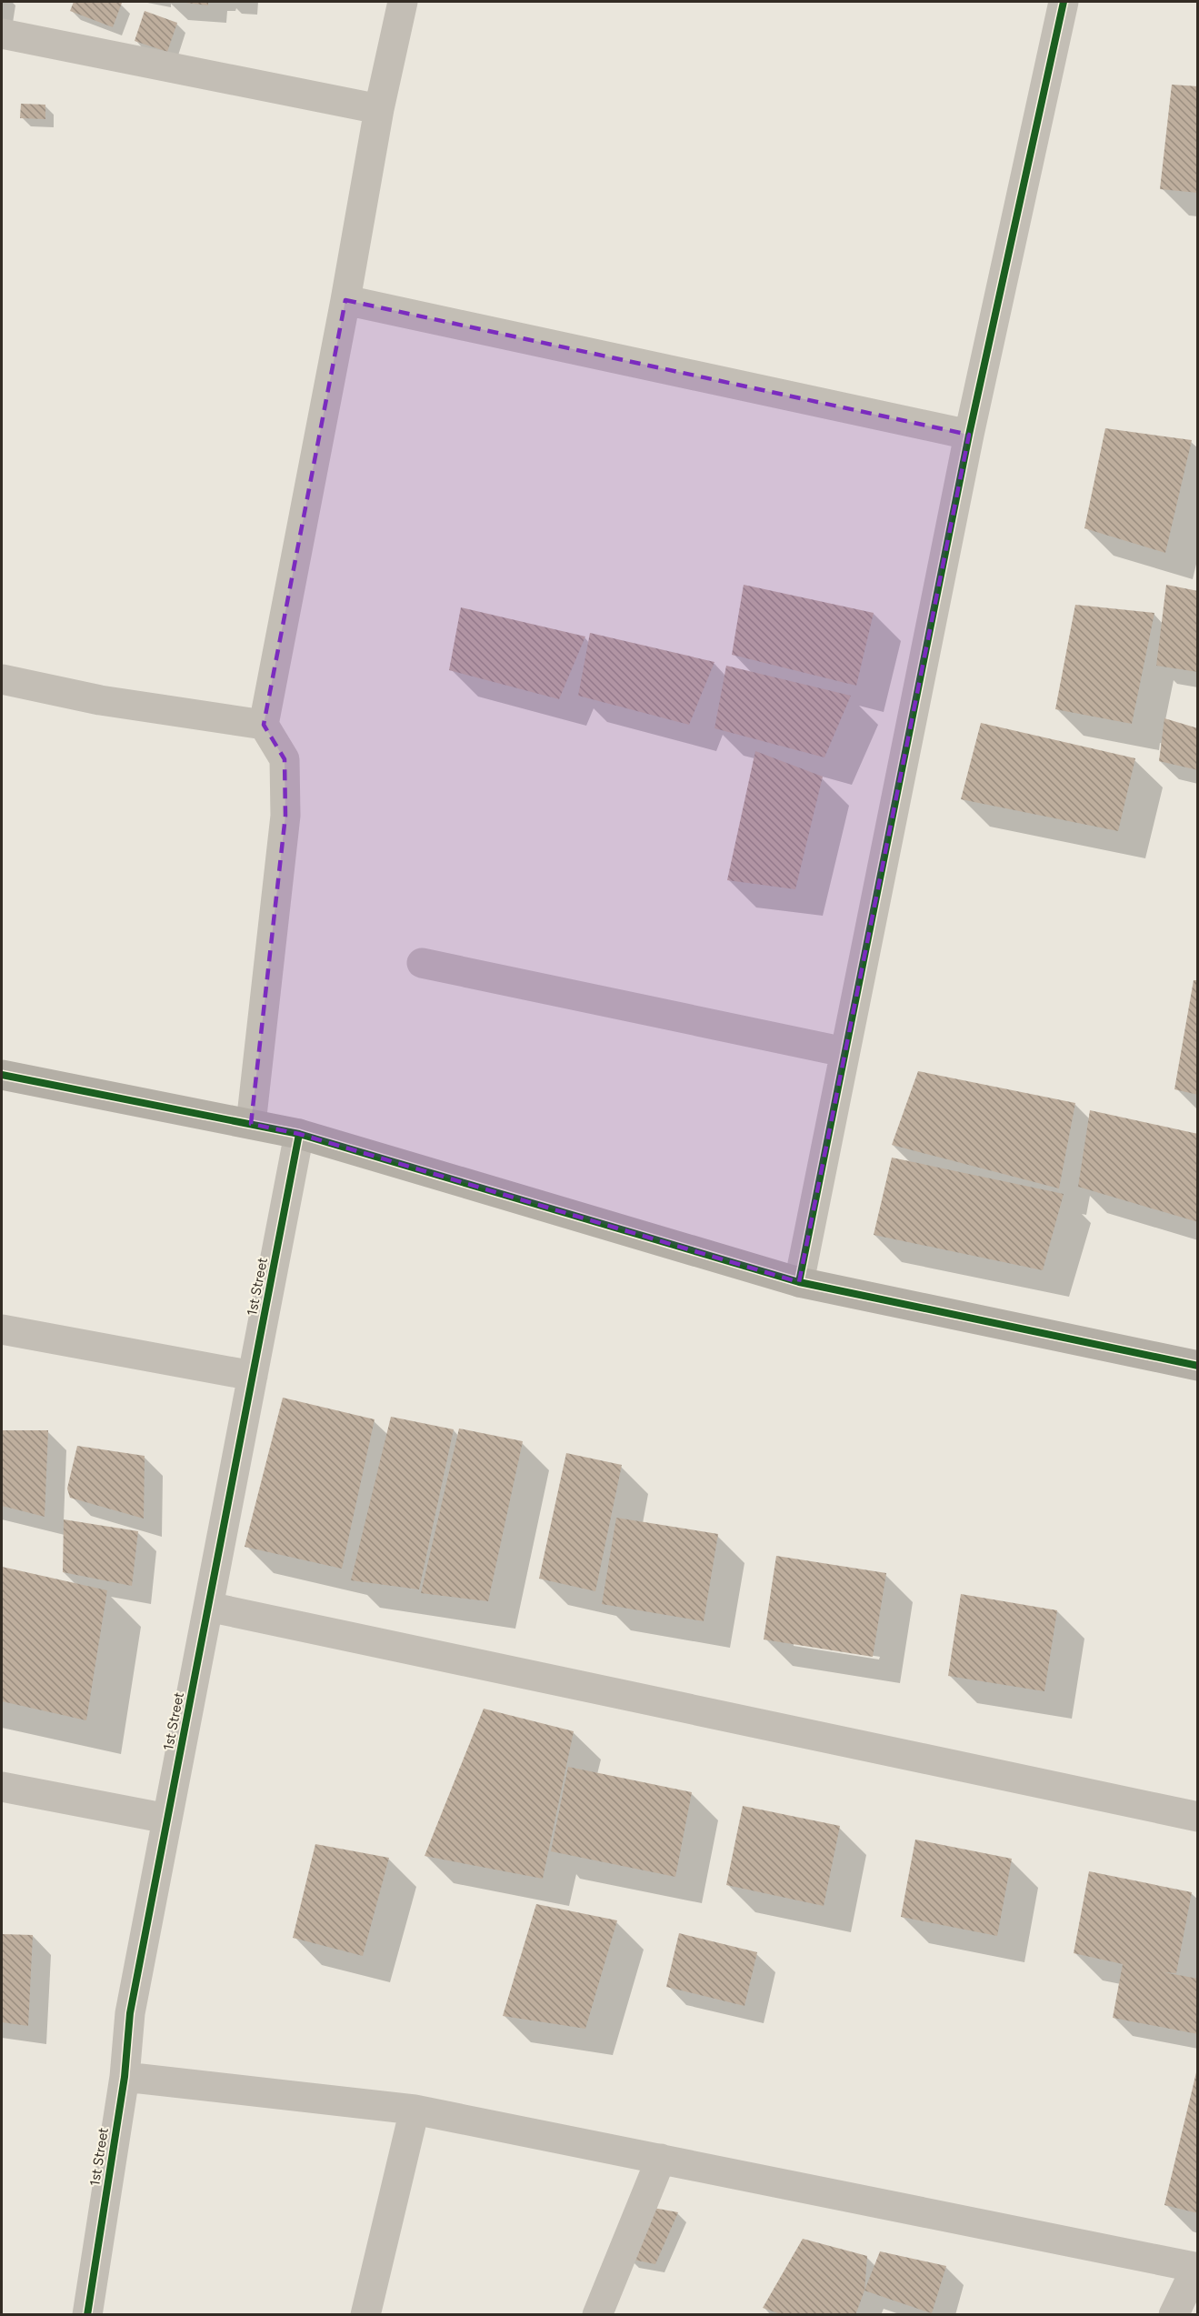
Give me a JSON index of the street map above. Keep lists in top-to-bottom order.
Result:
{
  "streets": {
    "street": ["1st Street"]
  }
}
